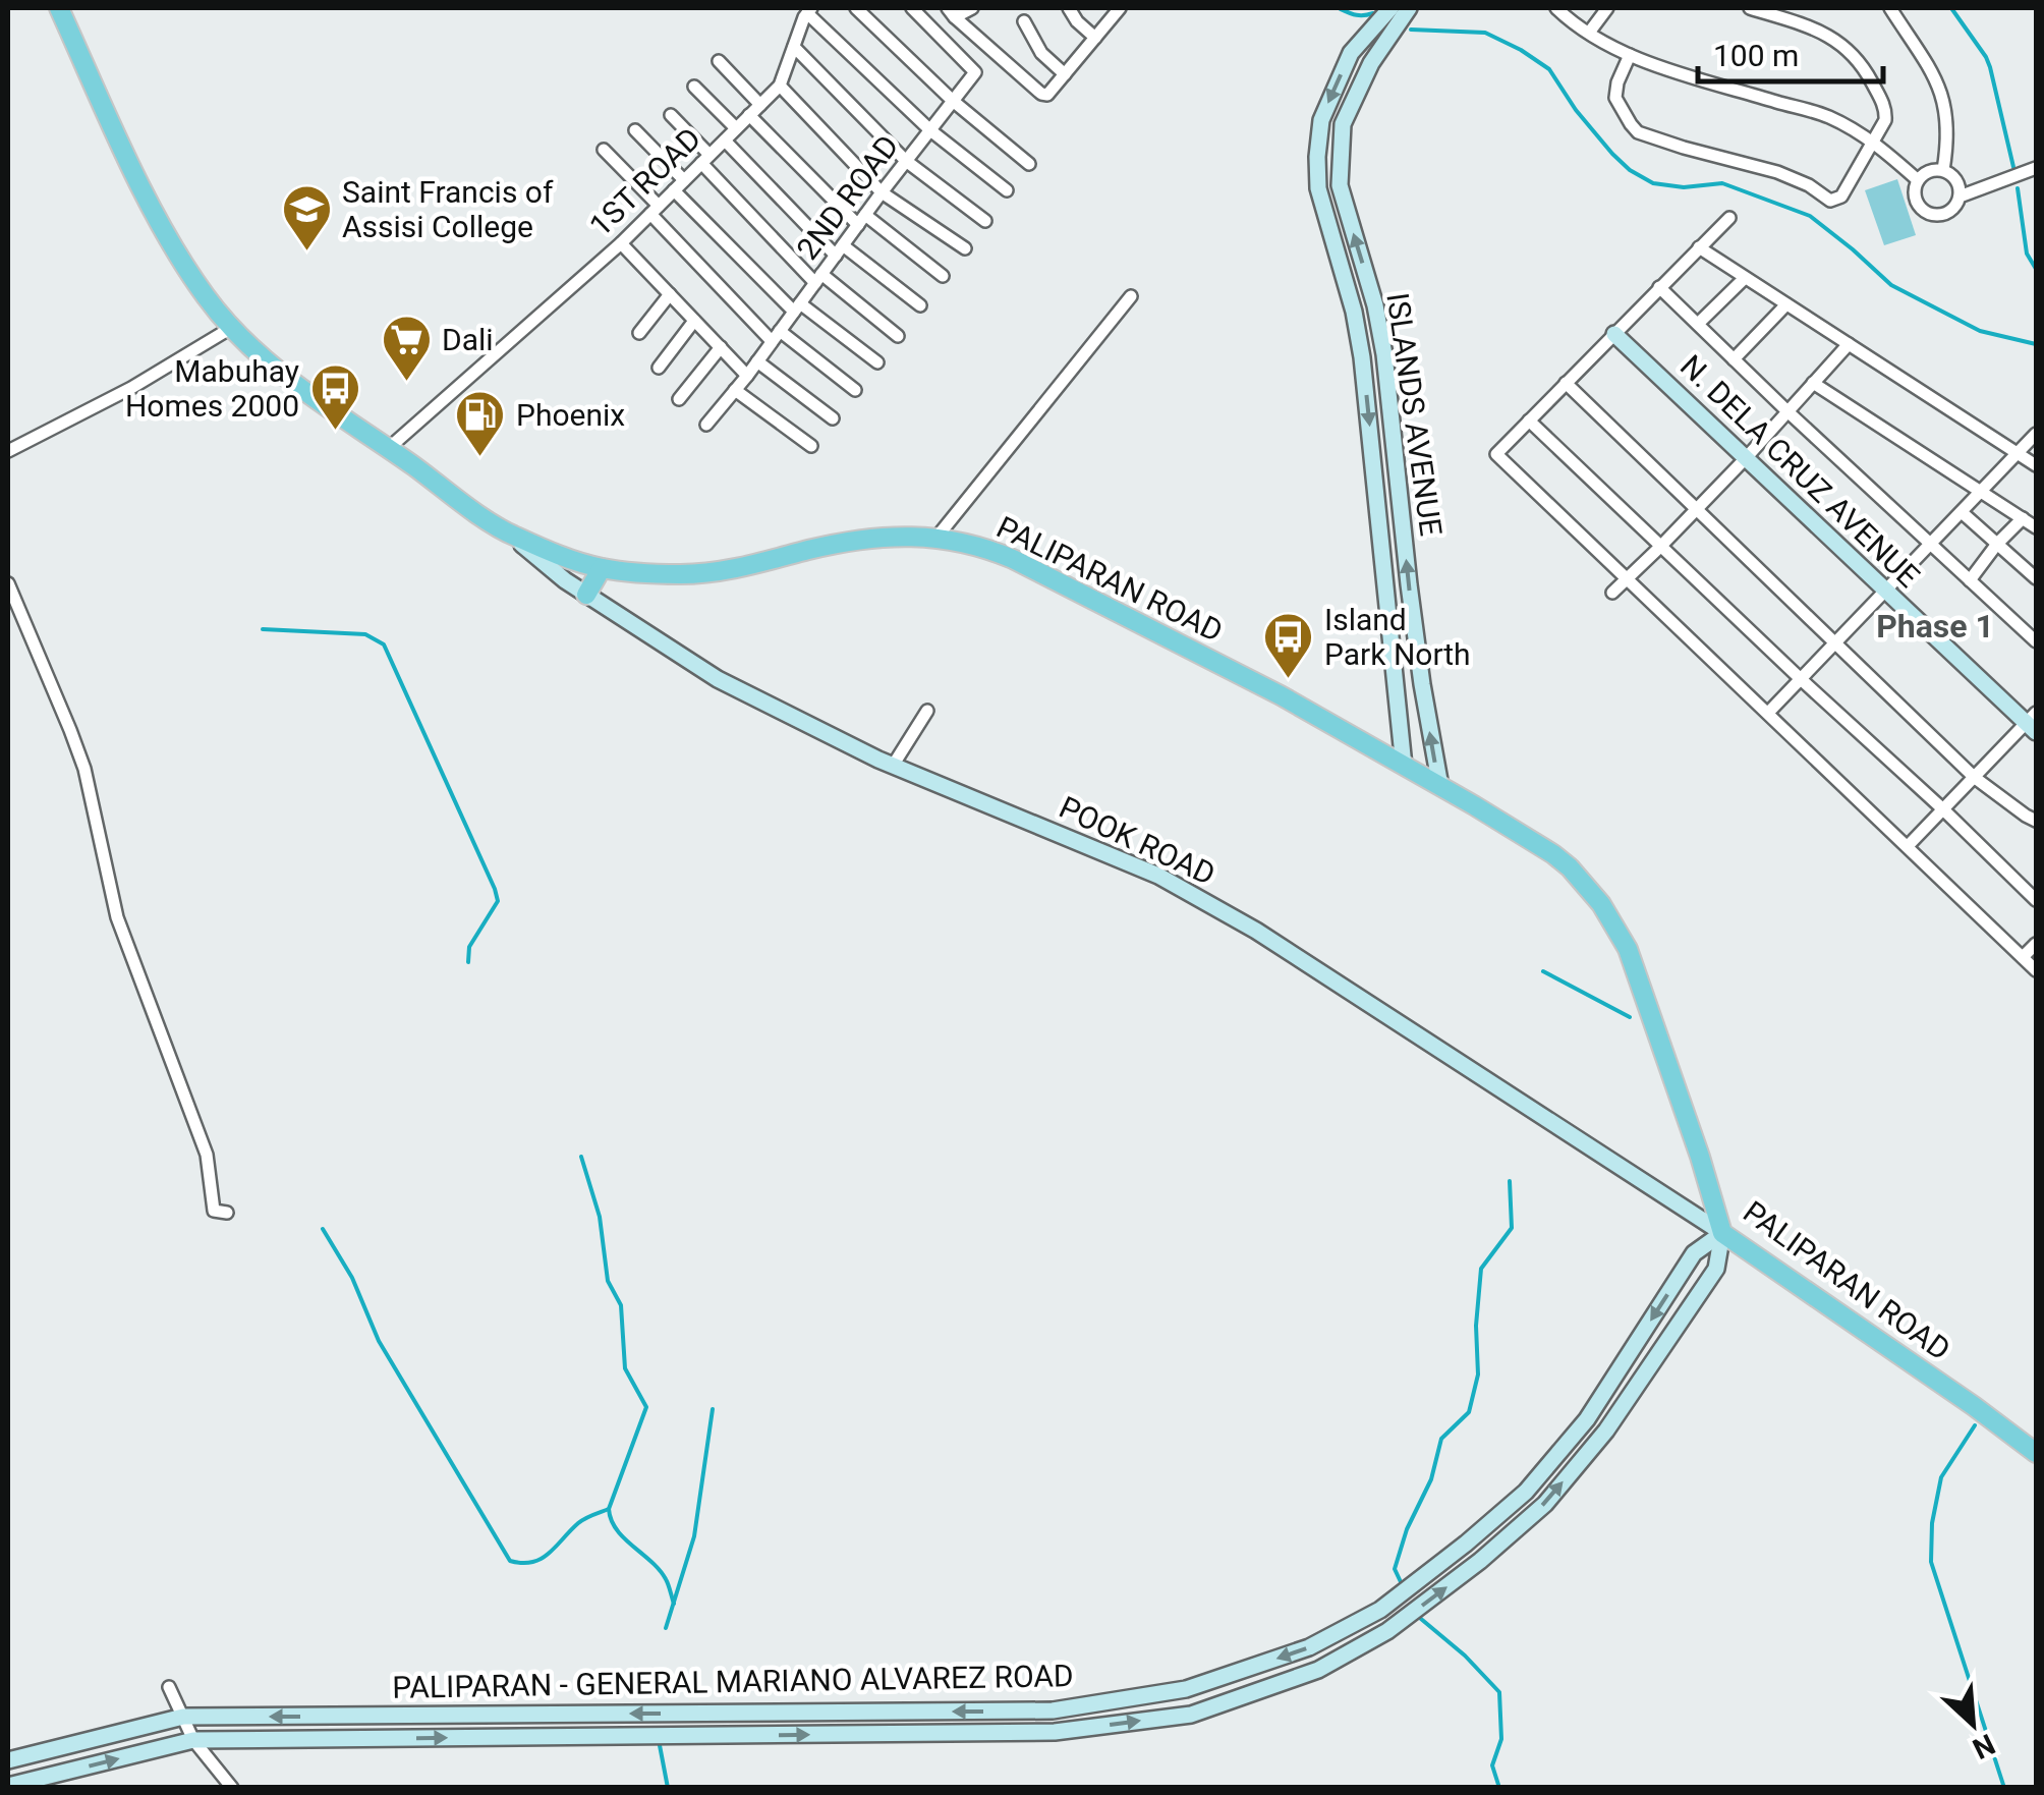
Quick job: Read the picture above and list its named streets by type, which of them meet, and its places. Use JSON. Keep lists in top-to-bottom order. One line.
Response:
{"streets":{"main road":["PALIPARAN ROAD"],"street":["1ST ROAD","2ND ROAD","ISLANDS AVENUE","N. DELA CRUZ AVENUE","POOK ROAD","PALIPARAN - GENERAL MARIANO ALVAREZ ROAD"]},"crossings":[["1ST ROAD","PALIPARAN ROAD"],["ISLANDS AVENUE","PALIPARAN ROAD"],["PALIPARAN ROAD","POOK ROAD"],["PALIPARAN ROAD","PALIPARAN - GENERAL MARIANO ALVAREZ ROAD"],["POOK ROAD","PALIPARAN - GENERAL MARIANO ALVAREZ ROAD"]],"districts":["Phase 1"],"places":{"school or university":["Saint Francis of Assisi College"],"supermarket":["Dali"],"bus stop":["Mabuhay Homes 2000","Island Park North"],"fuel station":["Phoenix"]},"scale_bar":"100 m","north":"bottom right"}
